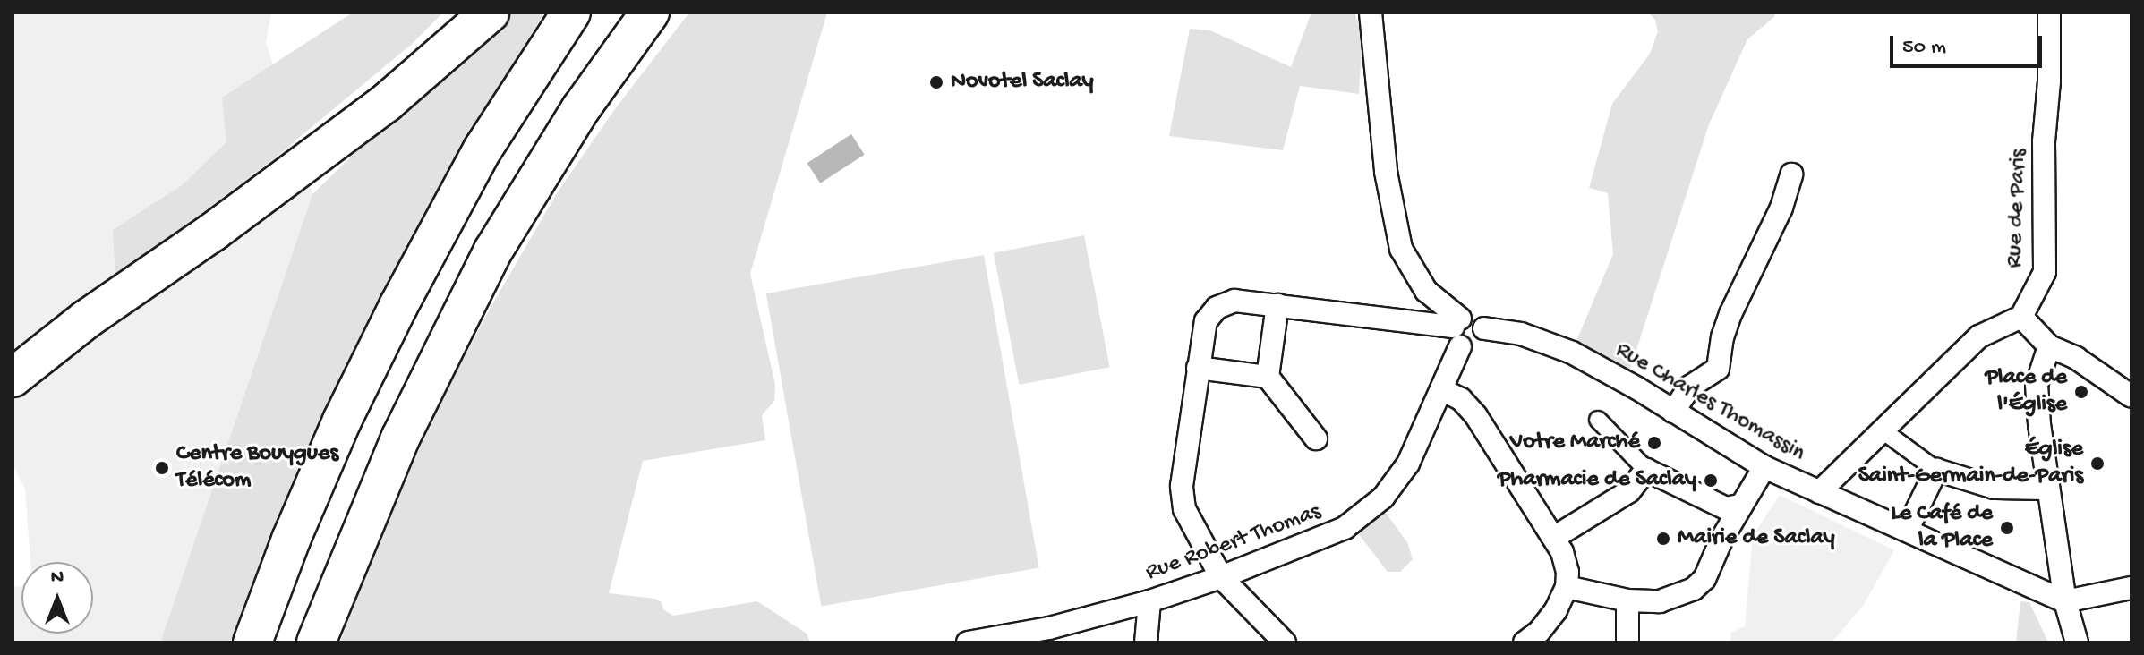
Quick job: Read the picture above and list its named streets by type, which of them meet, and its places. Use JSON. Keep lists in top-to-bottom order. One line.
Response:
{"streets":{"street":["Rue de Paris","Rue Charles Thomassin","Rue Robert Thomas"]},"crossings":[["Rue Charles Thomassin","Rue Robert Thomas"]],"places":["Novotel Saclay","Place de l'Église","Votre Marché","Église Saint-Germain-de-Paris","Centre Bouygues Télécom","Pharmacie de Saclay","Le Café de la Place","Mairie de Saclay"],"scale_bar":"50 m","north":"top"}
